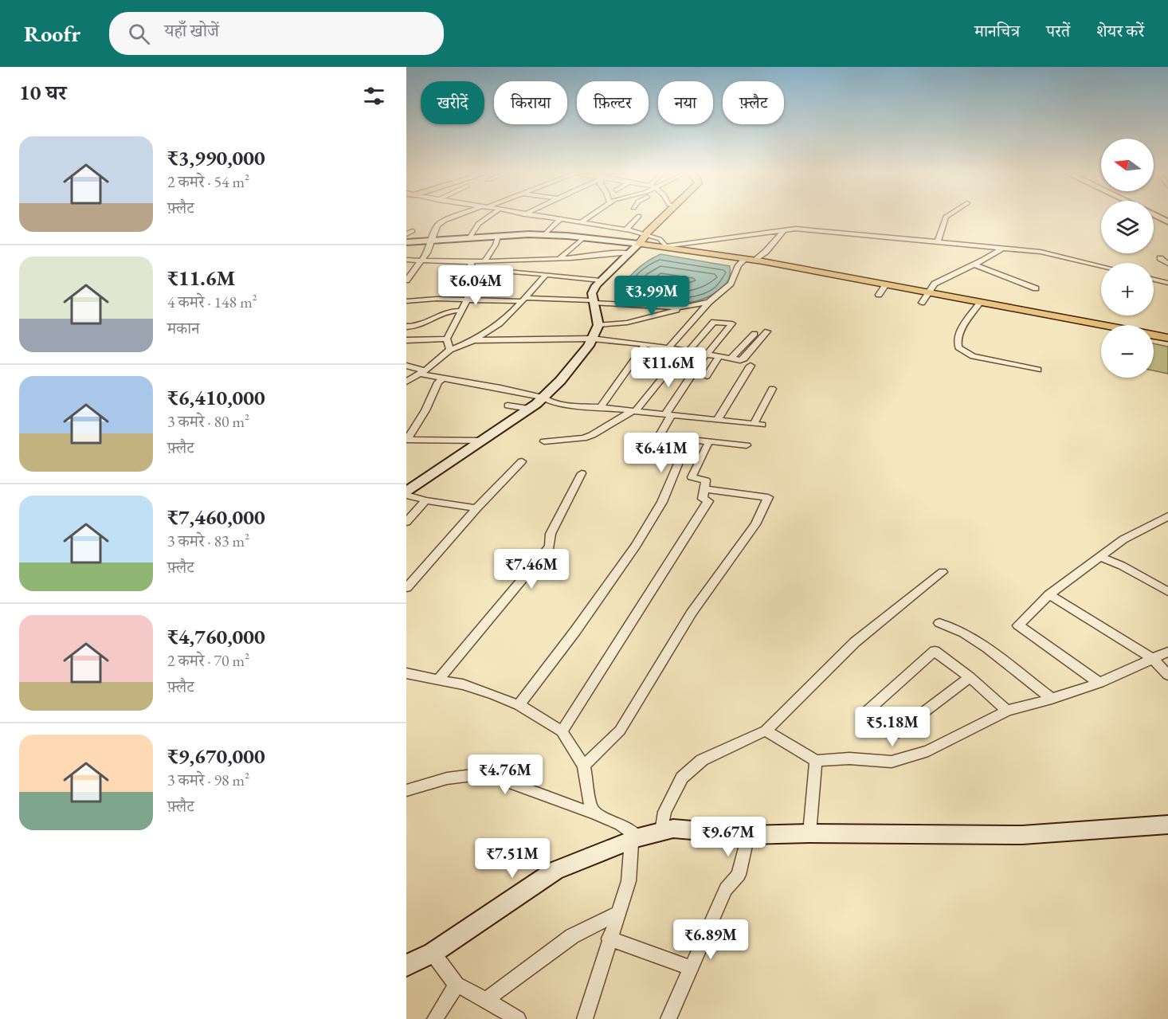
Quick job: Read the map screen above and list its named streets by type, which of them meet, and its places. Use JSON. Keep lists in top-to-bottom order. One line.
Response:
{"north":"left","page":{"header":"Roofr","search":"यहाँ खोजें","nav":["मानचित्र","परतें","शेयर करें"],"heading":"10 घर","chip":["खरीदें","किराया","फ़िल्टर","नया","फ़्लैट"],"list":[{"name":"₹3,990,000","note":"2 कमरे · 54 m² · फ़्लैट"},{"name":"₹11.6M","note":"4 कमरे · 148 m² · मकान"},{"name":"₹6,410,000","note":"3 कमरे · 80 m² · फ़्लैट"},{"name":"₹7,460,000","note":"3 कमरे · 83 m² · फ़्लैट"},{"name":"₹4,760,000","note":"2 कमरे · 70 m² · फ़्लैट"},{"name":"₹9,670,000","note":"3 कमरे · 98 m² · फ़्लैट"}],"map_buttons":["+","−"],"price":["₹6.04M","₹3.99M","₹11.6M","₹6.41M","₹7.46M","₹5.18M","₹4.76M","₹9.67M","₹7.51M","₹6.89M"]}}
